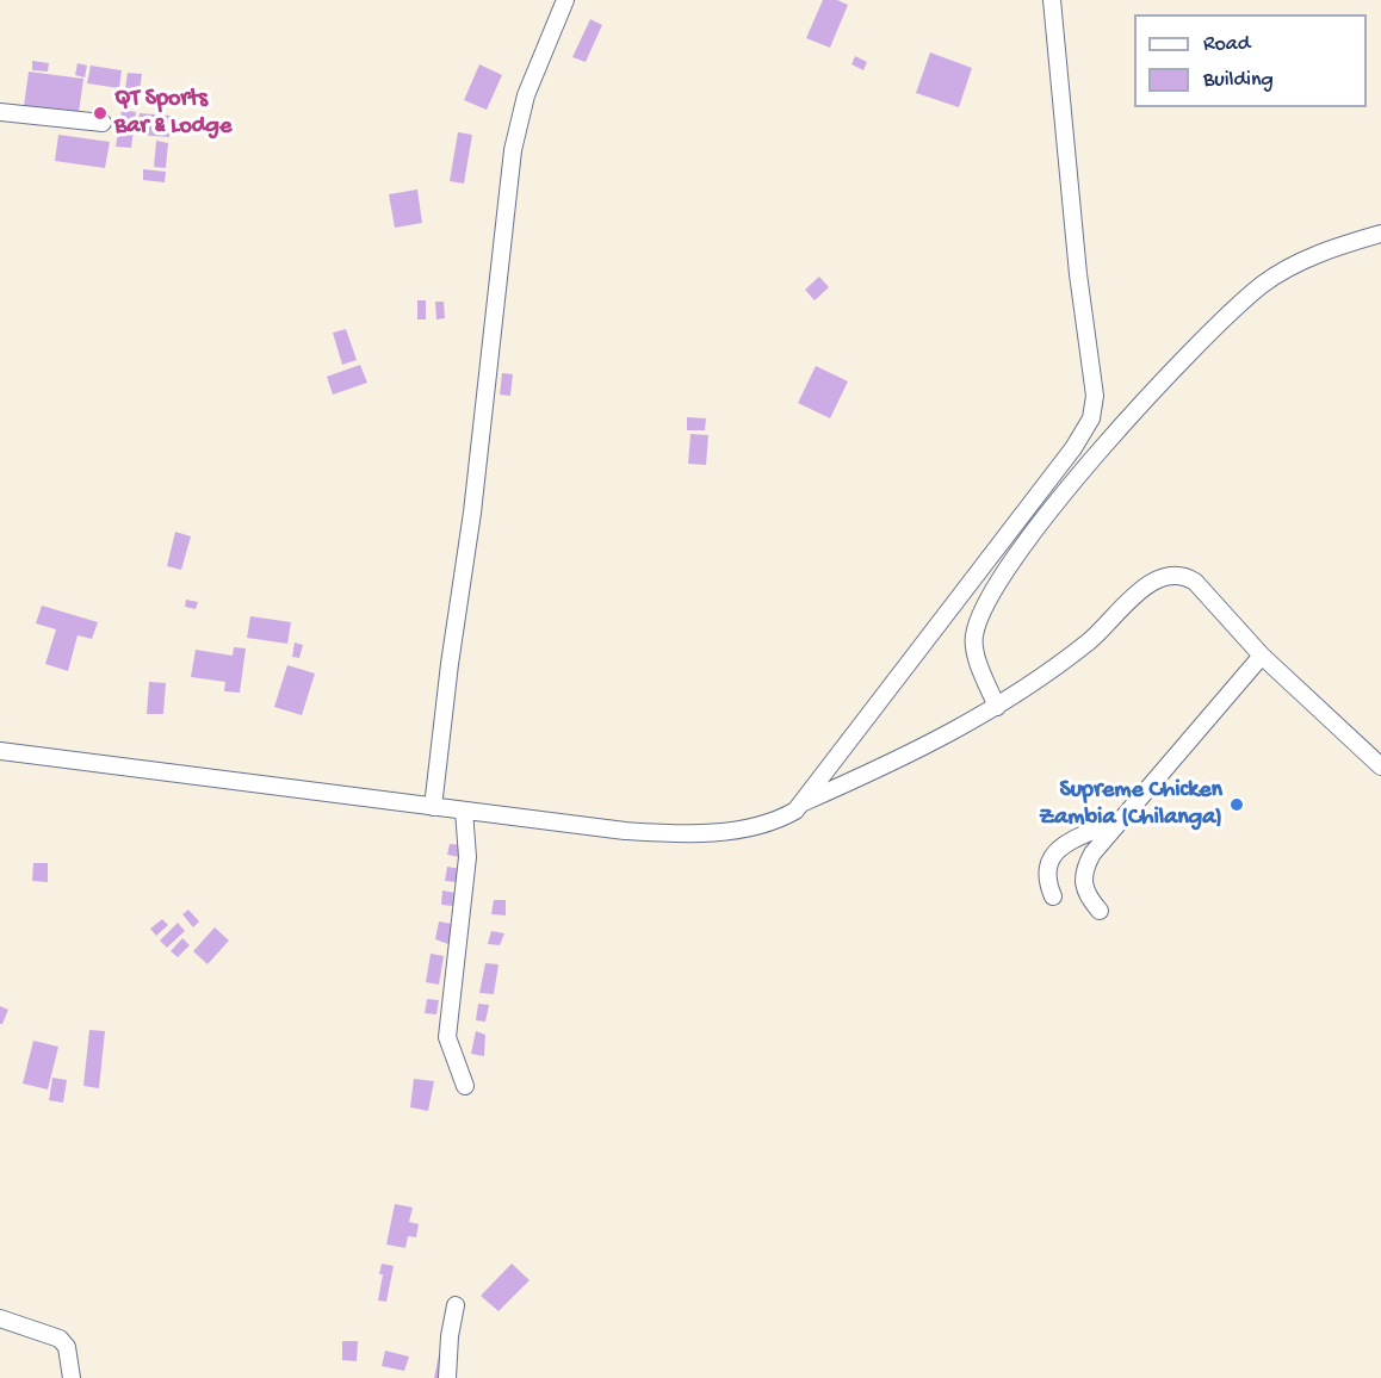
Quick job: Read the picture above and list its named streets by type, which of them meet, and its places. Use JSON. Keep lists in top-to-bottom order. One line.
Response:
{"places":["QT Sports Bar & Lodge","Supreme Chicken Zambia (Chilanga)"],"legend":["Road","Building"]}
